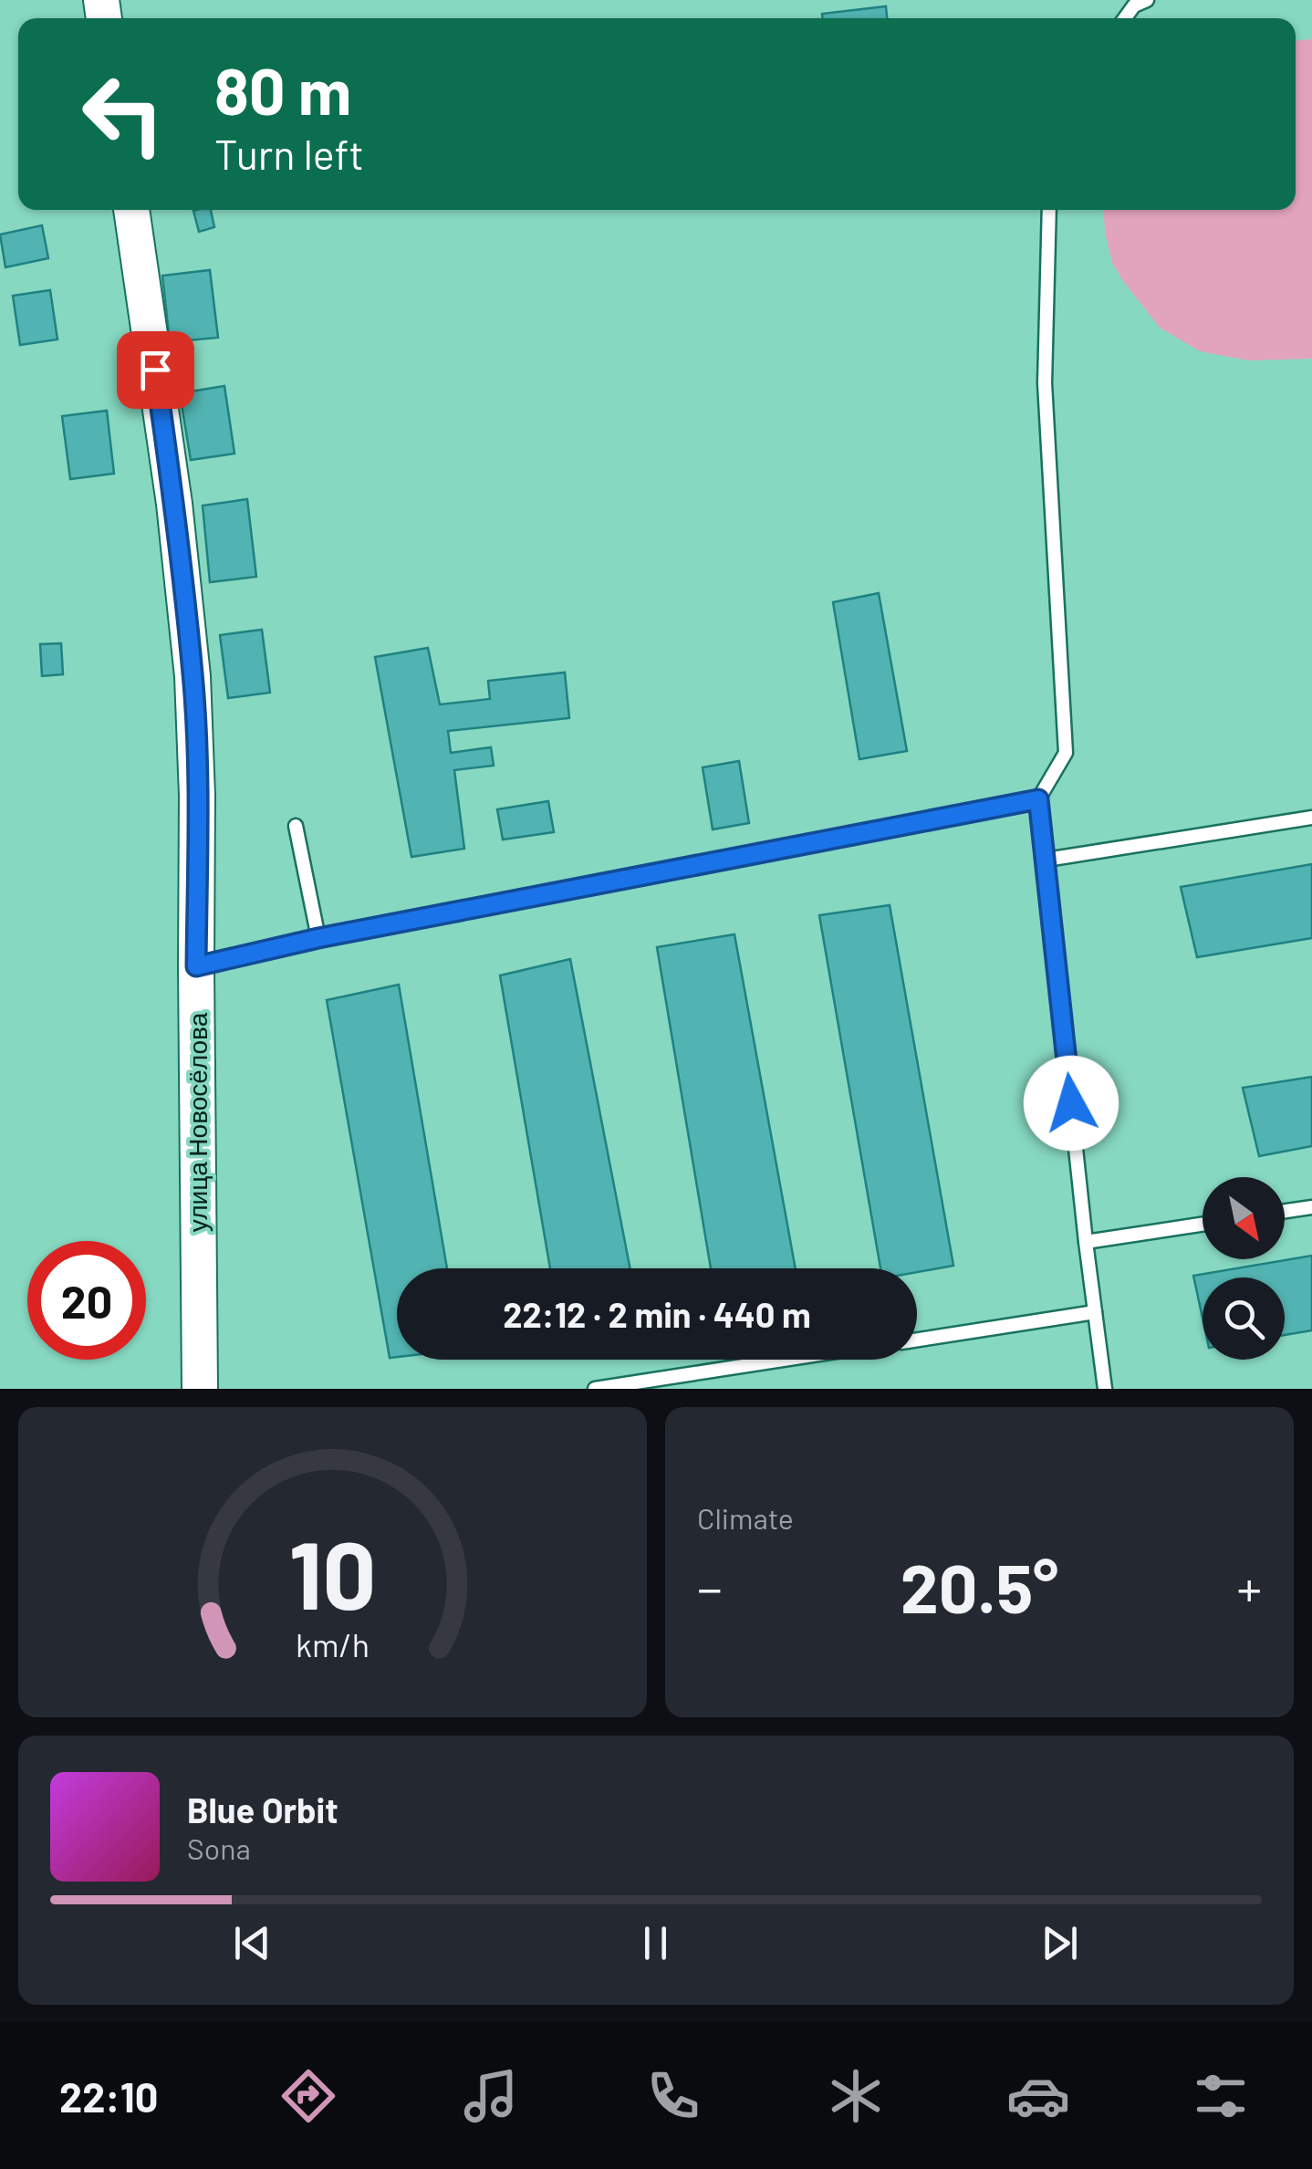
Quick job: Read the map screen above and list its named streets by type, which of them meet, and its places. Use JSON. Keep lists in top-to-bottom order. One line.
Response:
{"streets":{"main road":["улица Новосёлова"]},"north":"bottom right","page":{"turn":["80 m","Turn left"],"limit":"20","trip":"22:12 · 2 min · 440 m","tile":"Climate","heat":["−","20.5°","+"],"song":["Blue Orbit","Sona"],"tabs":"22:10","gauge":["10","km/h"]}}
